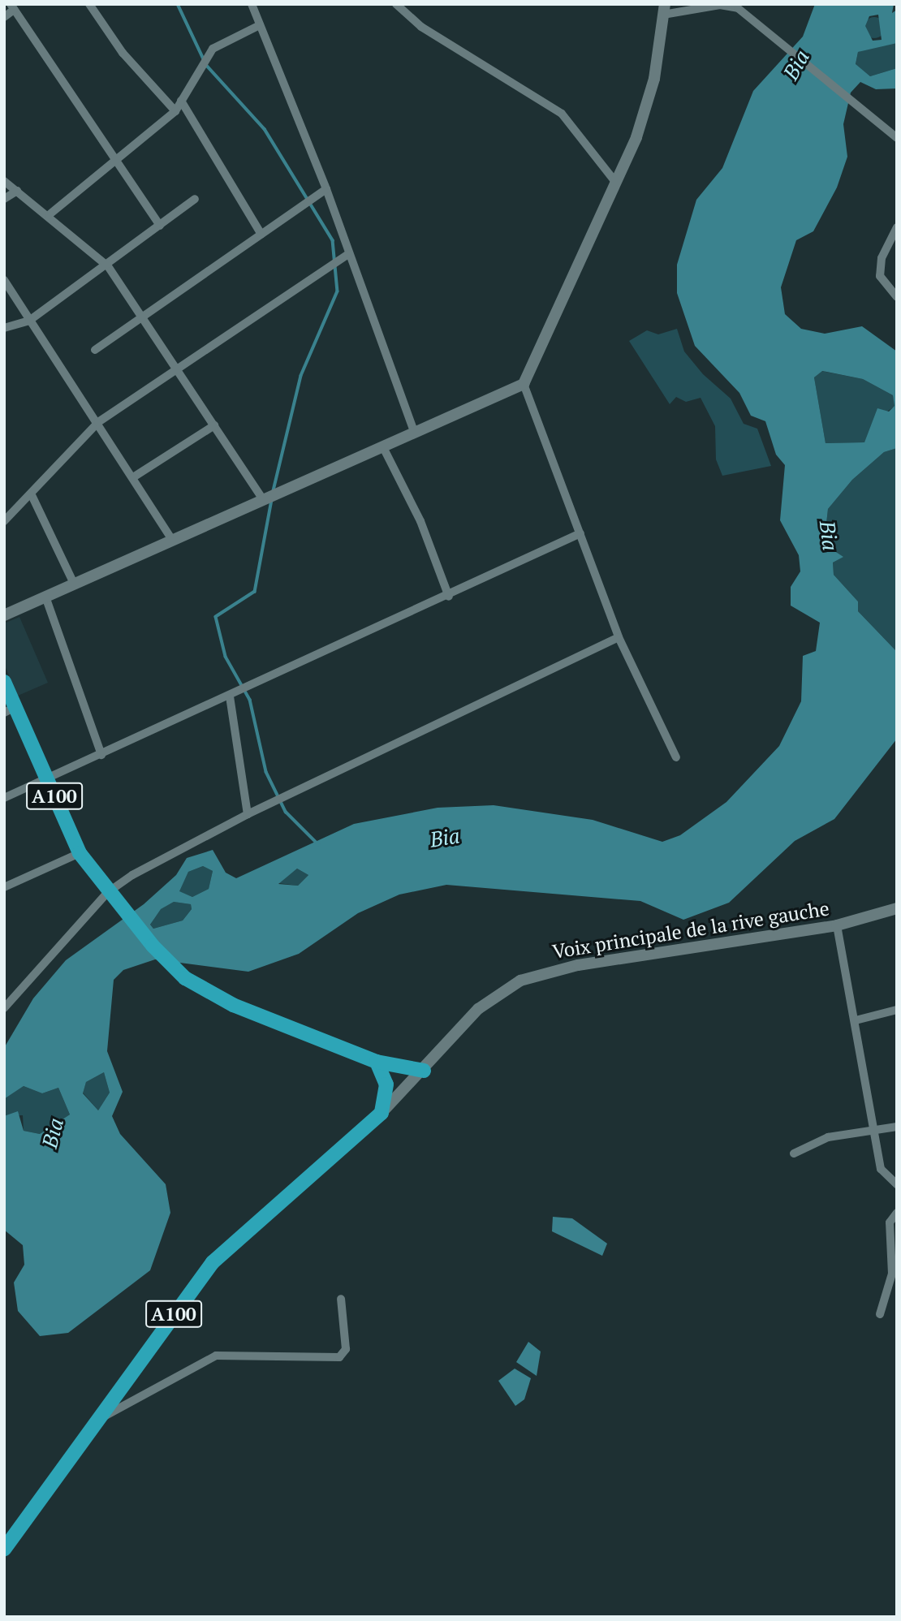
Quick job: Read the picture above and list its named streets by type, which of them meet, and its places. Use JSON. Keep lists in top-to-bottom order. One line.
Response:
{"streets":{"highway":["A100"],"main road":["Voix principale de la rive gauche"]},"crossings":[["A100","Voix principale de la rive gauche"]],"water":["Bia"]}
